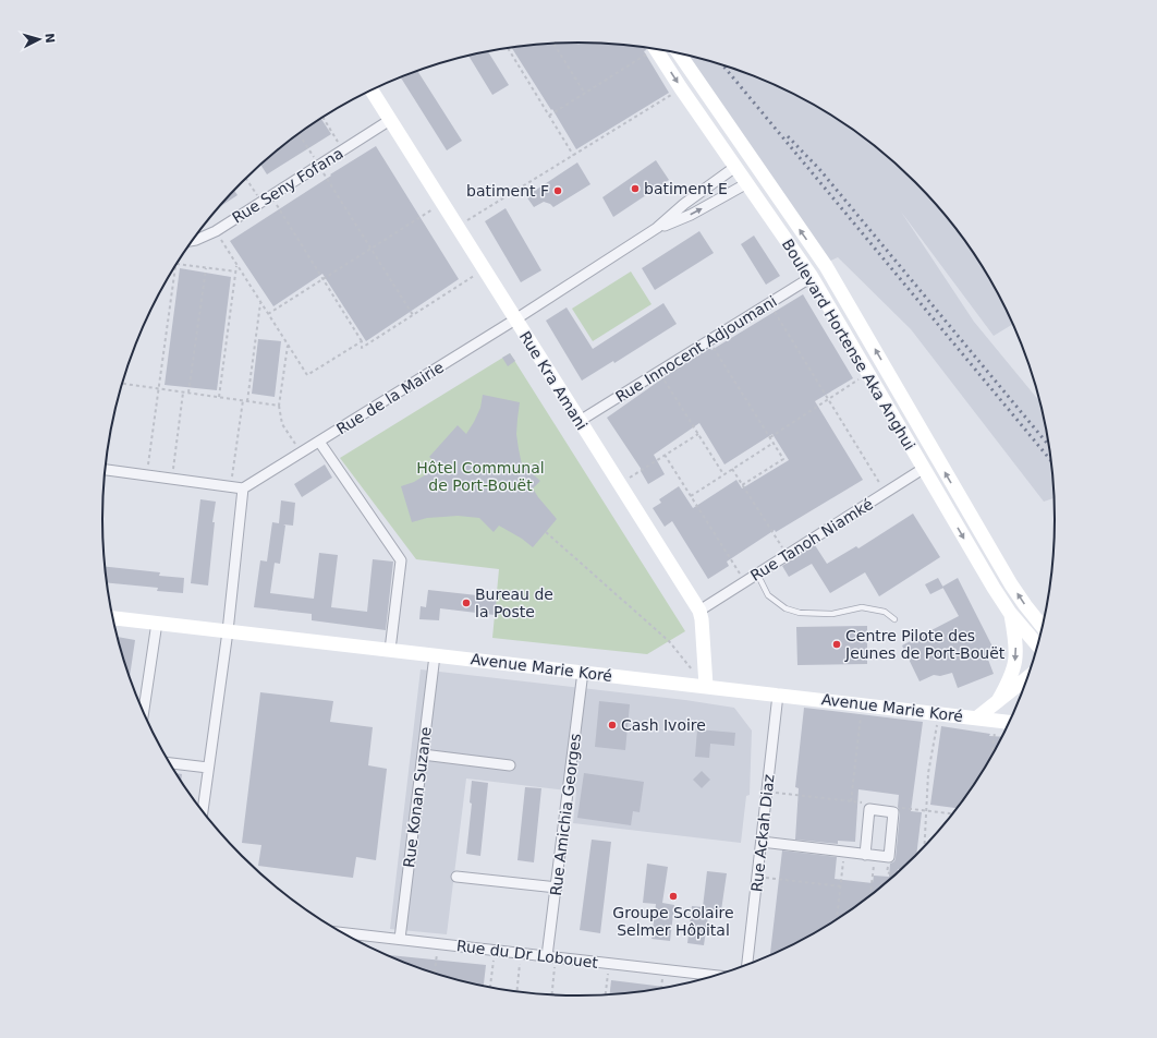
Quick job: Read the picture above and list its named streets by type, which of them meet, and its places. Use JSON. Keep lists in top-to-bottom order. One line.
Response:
{"streets":{"main road":["Boulevard Hortense Aka Anghui","Rue Kra Amani","Avenue Marie Koré"],"street":["Rue Seny Fofana","Rue Innocent Adjoumani","Rue de la Mairie","Rue Tanoh Niamké","Rue Konan Suzane","Rue Amichia Georges","Rue Ackah Diaz","Rue du Dr Lobouet"]},"crossings":[["Rue Seny Fofana","Rue Kra Amani"],["Boulevard Hortense Aka Anghui","Rue Innocent Adjoumani"],["Boulevard Hortense Aka Anghui","Rue de la Mairie"],["Boulevard Hortense Aka Anghui","Rue Tanoh Niamké"],["Rue Innocent Adjoumani","Rue Kra Amani"],["Rue Kra Amani","Rue de la Mairie"],["Rue Kra Amani","Rue Tanoh Niamké"],["Rue Kra Amani","Avenue Marie Koré"],["Avenue Marie Koré","Rue Konan Suzane"],["Avenue Marie Koré","Rue Amichia Georges"],["Avenue Marie Koré","Rue Ackah Diaz"],["Rue Konan Suzane","Rue du Dr Lobouet"],["Rue Amichia Georges","Rue du Dr Lobouet"]],"parks":["Hôtel Communal de Port-Bouët"],"places":["batiment E","batiment F","Bureau de la Poste","Centre Pilote des Jeunes de Port-Bouët","Cash Ivoire","Groupe Scolaire Selmer Hôpital"],"north":"right"}
